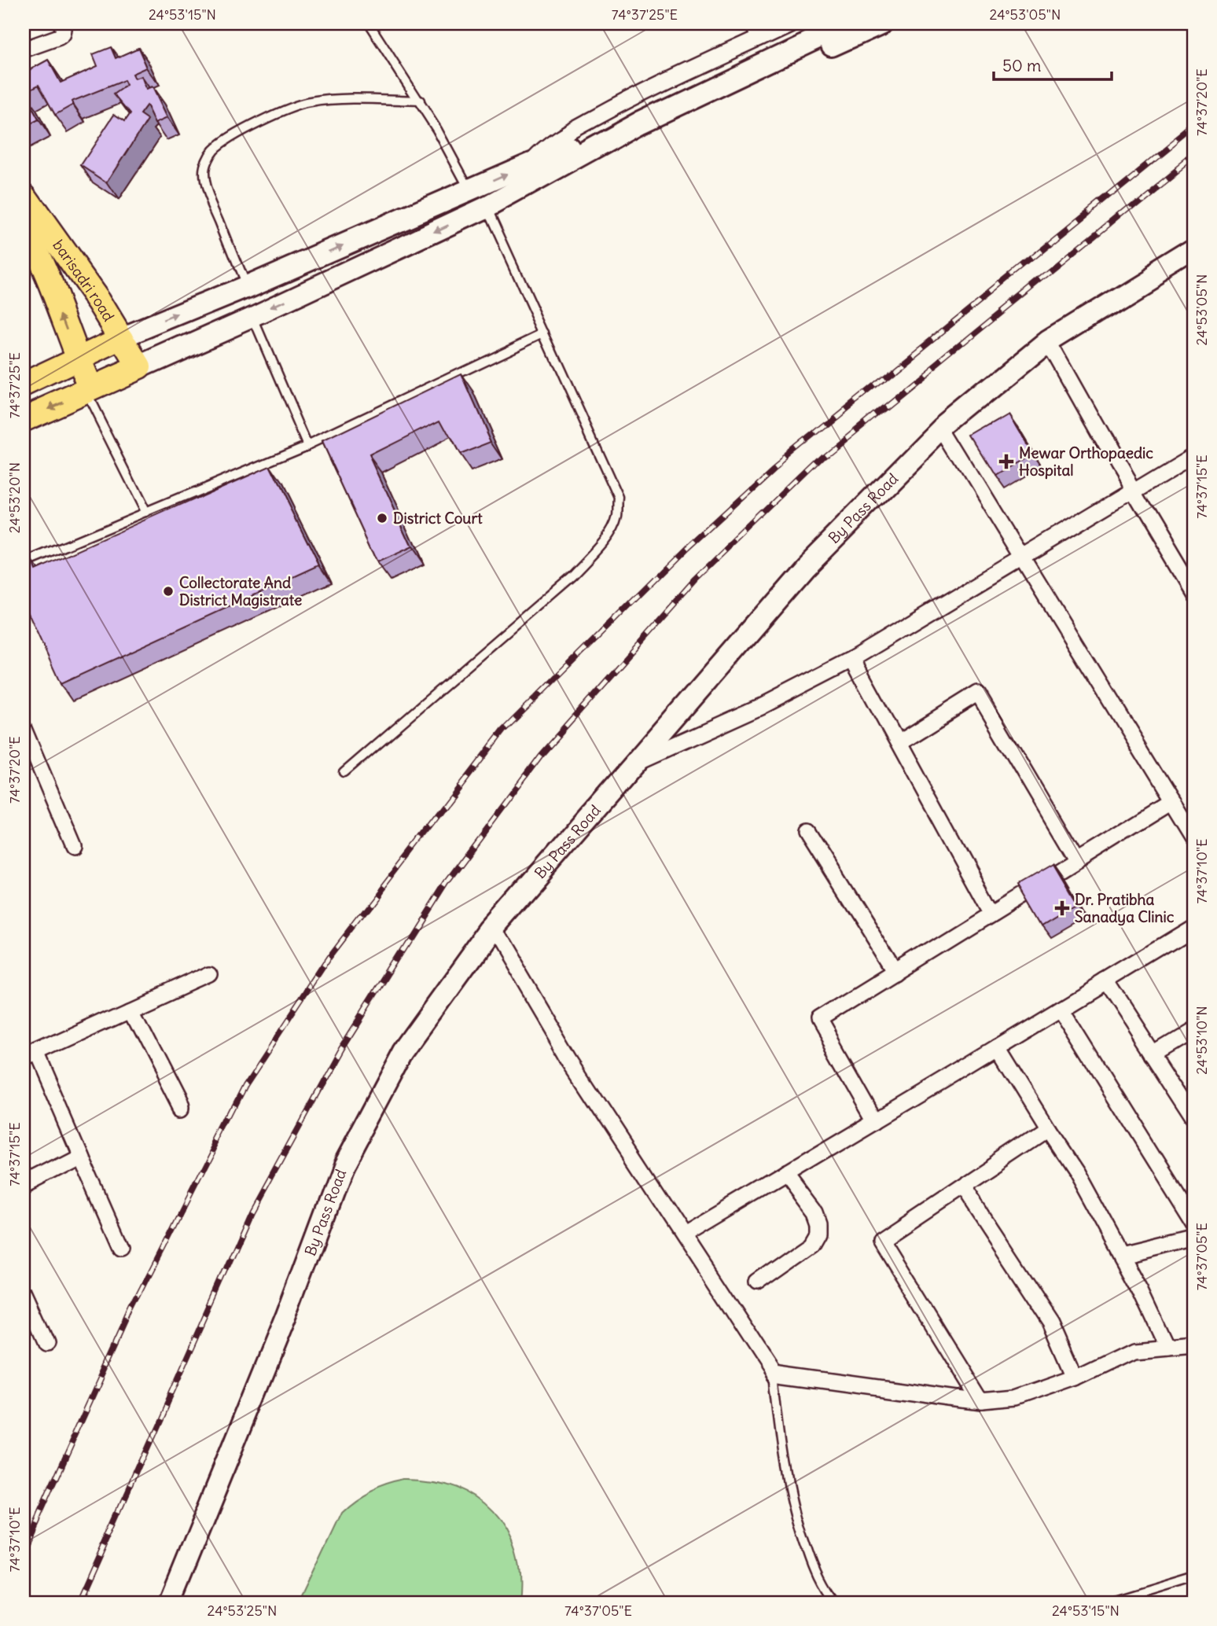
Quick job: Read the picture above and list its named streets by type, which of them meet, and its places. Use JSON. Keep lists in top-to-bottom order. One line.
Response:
{"streets":{"main road":["barisadri road"],"street":["By Pass Road"]},"places":{"health":["Mewar Orthopaedic Hospital","Dr. Pratibha Sanadya Clinic"],"other":["District Court","Collectorate And District Magistrate"]},"scale_bar":"50 m","coordinates":["24°53'15\"N","74°37'25\"E","24°53'05\"N","74°37'20\"E","74°37'15\"E","24°53'20\"N","74°37'10\"E","24°53'10\"N","74°37'05\"E","24°53'25\"N"]}
